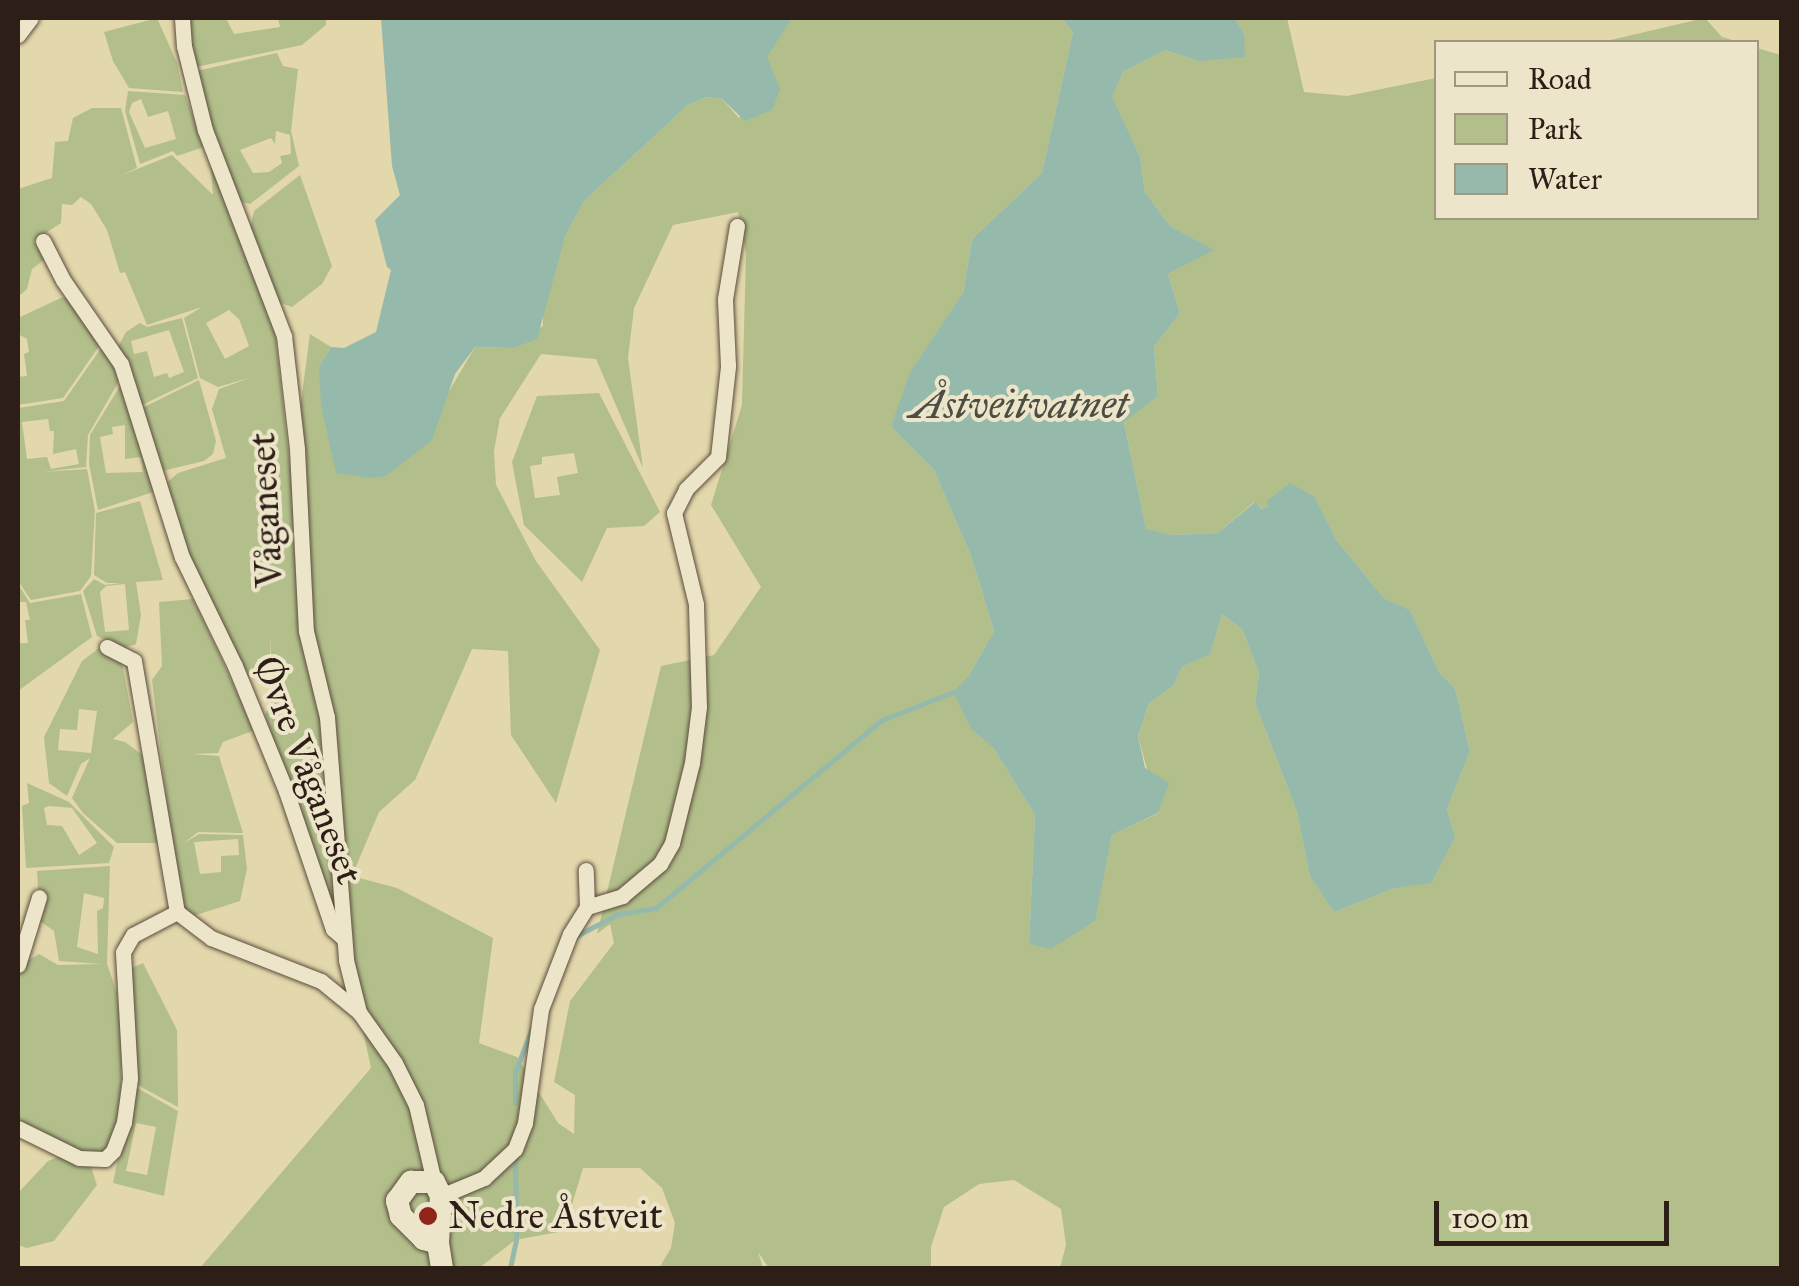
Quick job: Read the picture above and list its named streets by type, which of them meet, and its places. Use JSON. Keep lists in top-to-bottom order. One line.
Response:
{"streets":{"street":["Våganeset","Øvre Våganeset"]},"crossings":[["Våganeset","Øvre Våganeset"]],"water":["Åstveitvatnet"],"places":["Nedre Åstveit"],"legend":["Road","Park","Water"],"scale_bar":"100 m"}
